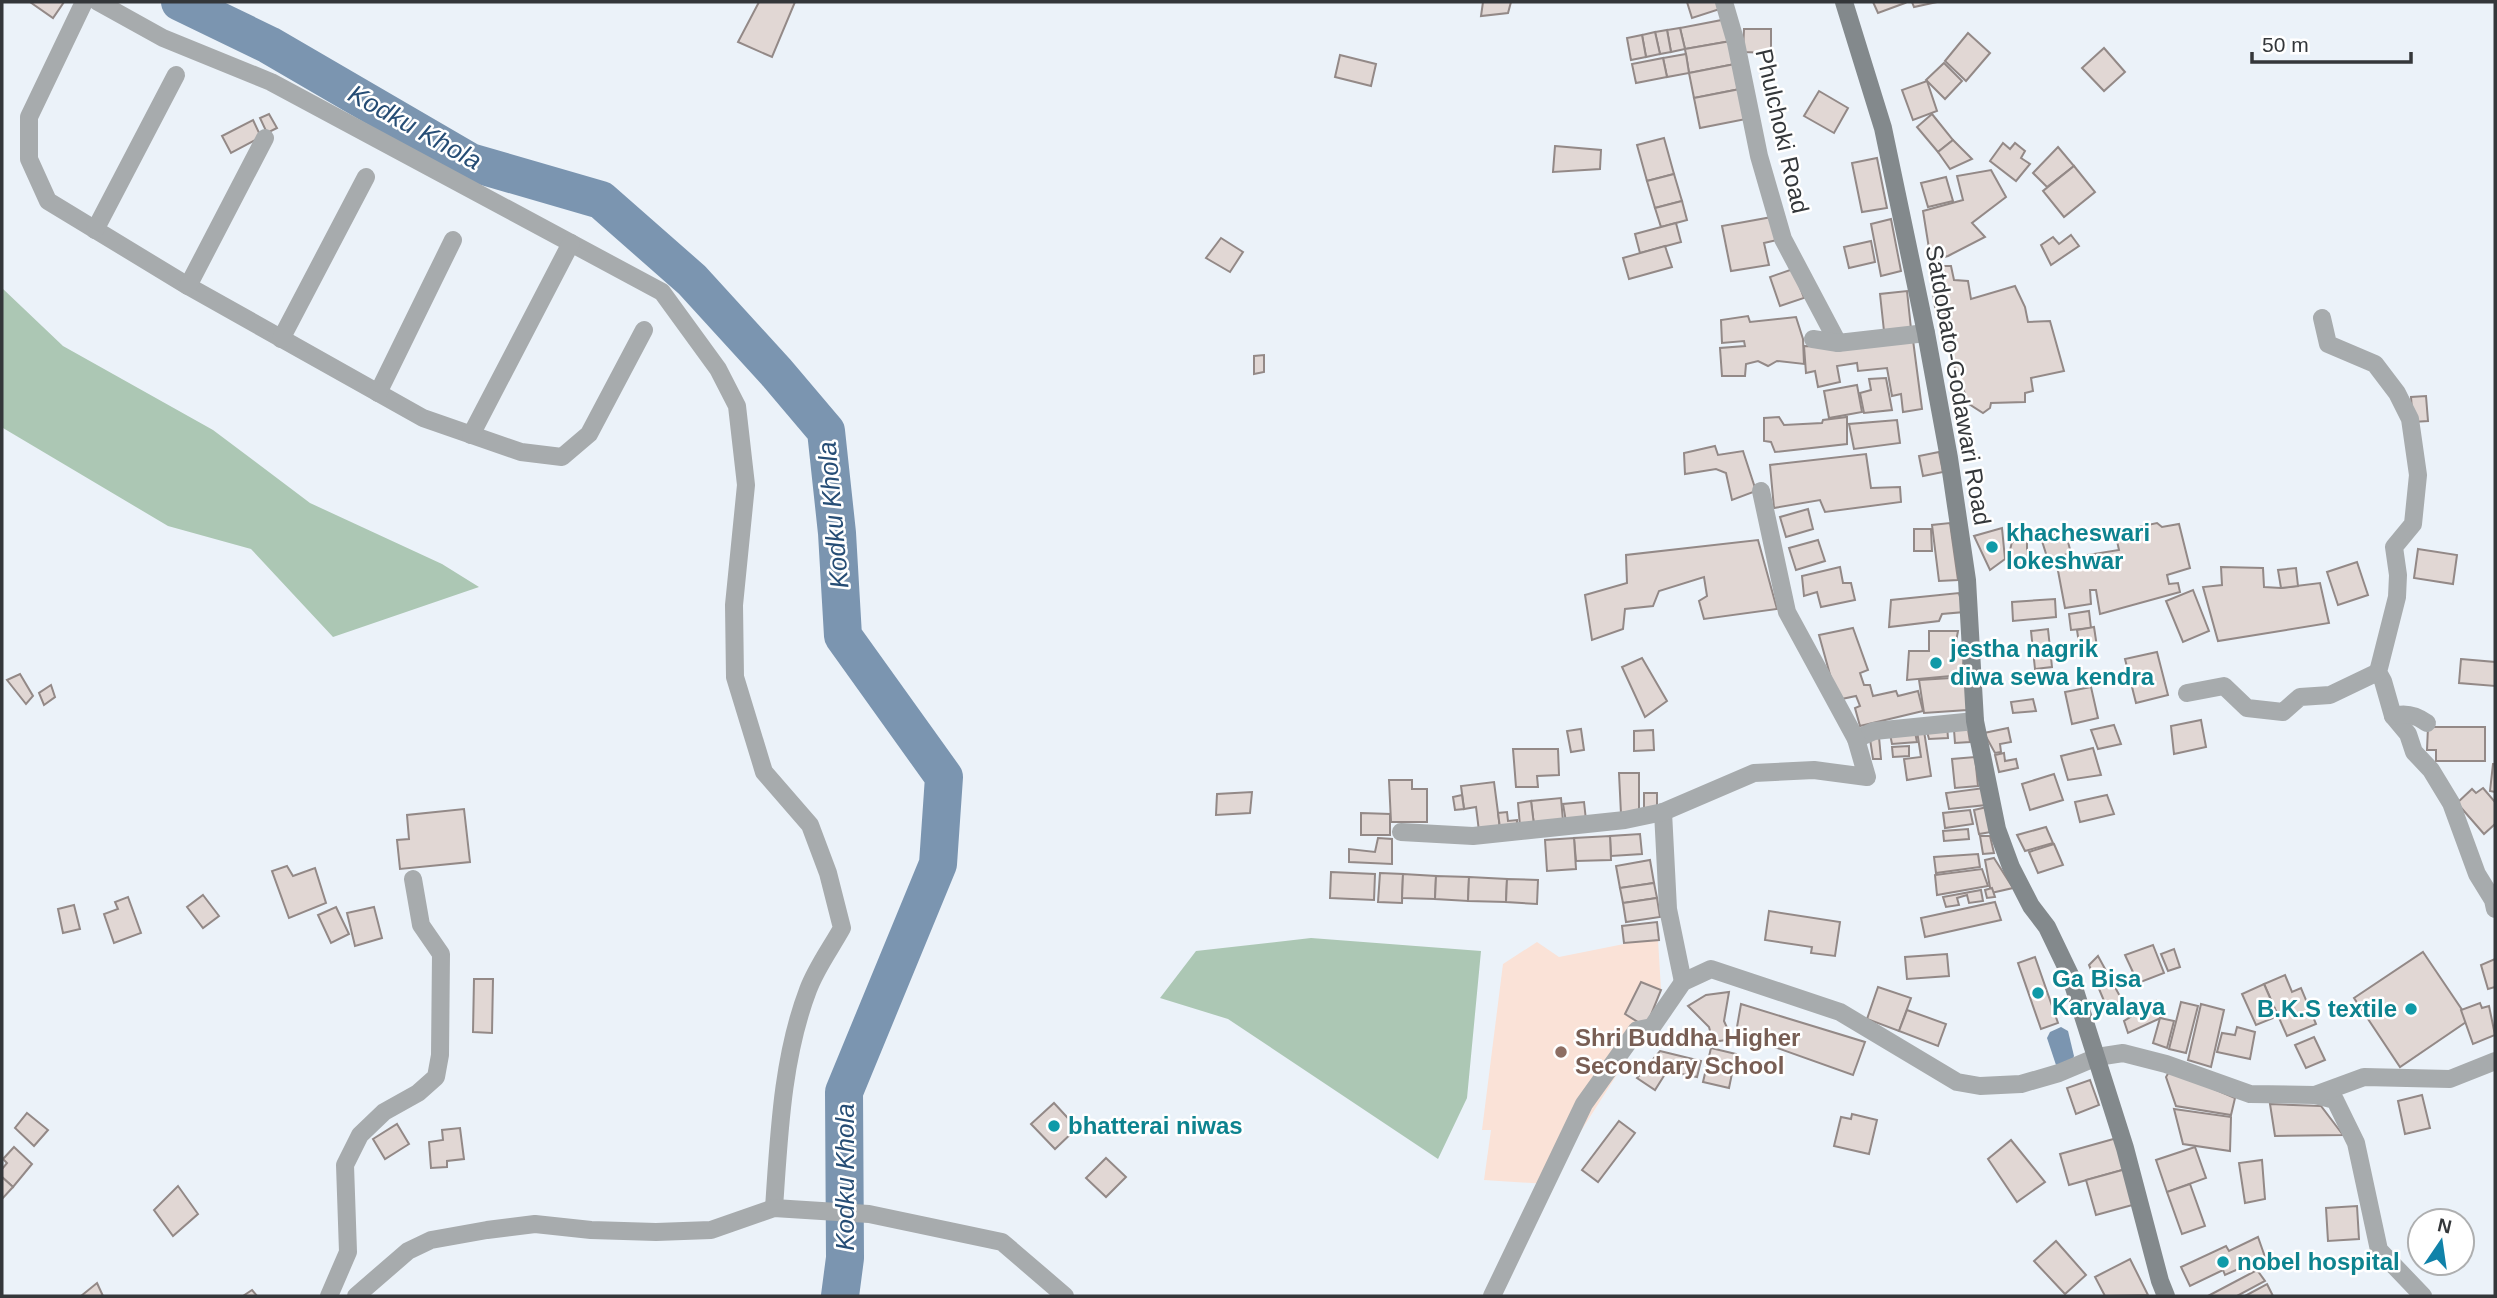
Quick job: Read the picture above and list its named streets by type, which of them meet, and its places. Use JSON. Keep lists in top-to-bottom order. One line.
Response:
{"streets":{"street":["Phulchoki Road","Satdobato-Godawari Road"]},"water":["Kodku Khola"],"places":["khacheswari lokeshwar","jestha nagrik diwa sewa kendra","Ga Bisa Karyalaya","B.K.S textile","Shri Buddha Higher Secondary School","bhatterai niwas","nobel hospital"],"scale_bar":"50 m","north":"top"}
